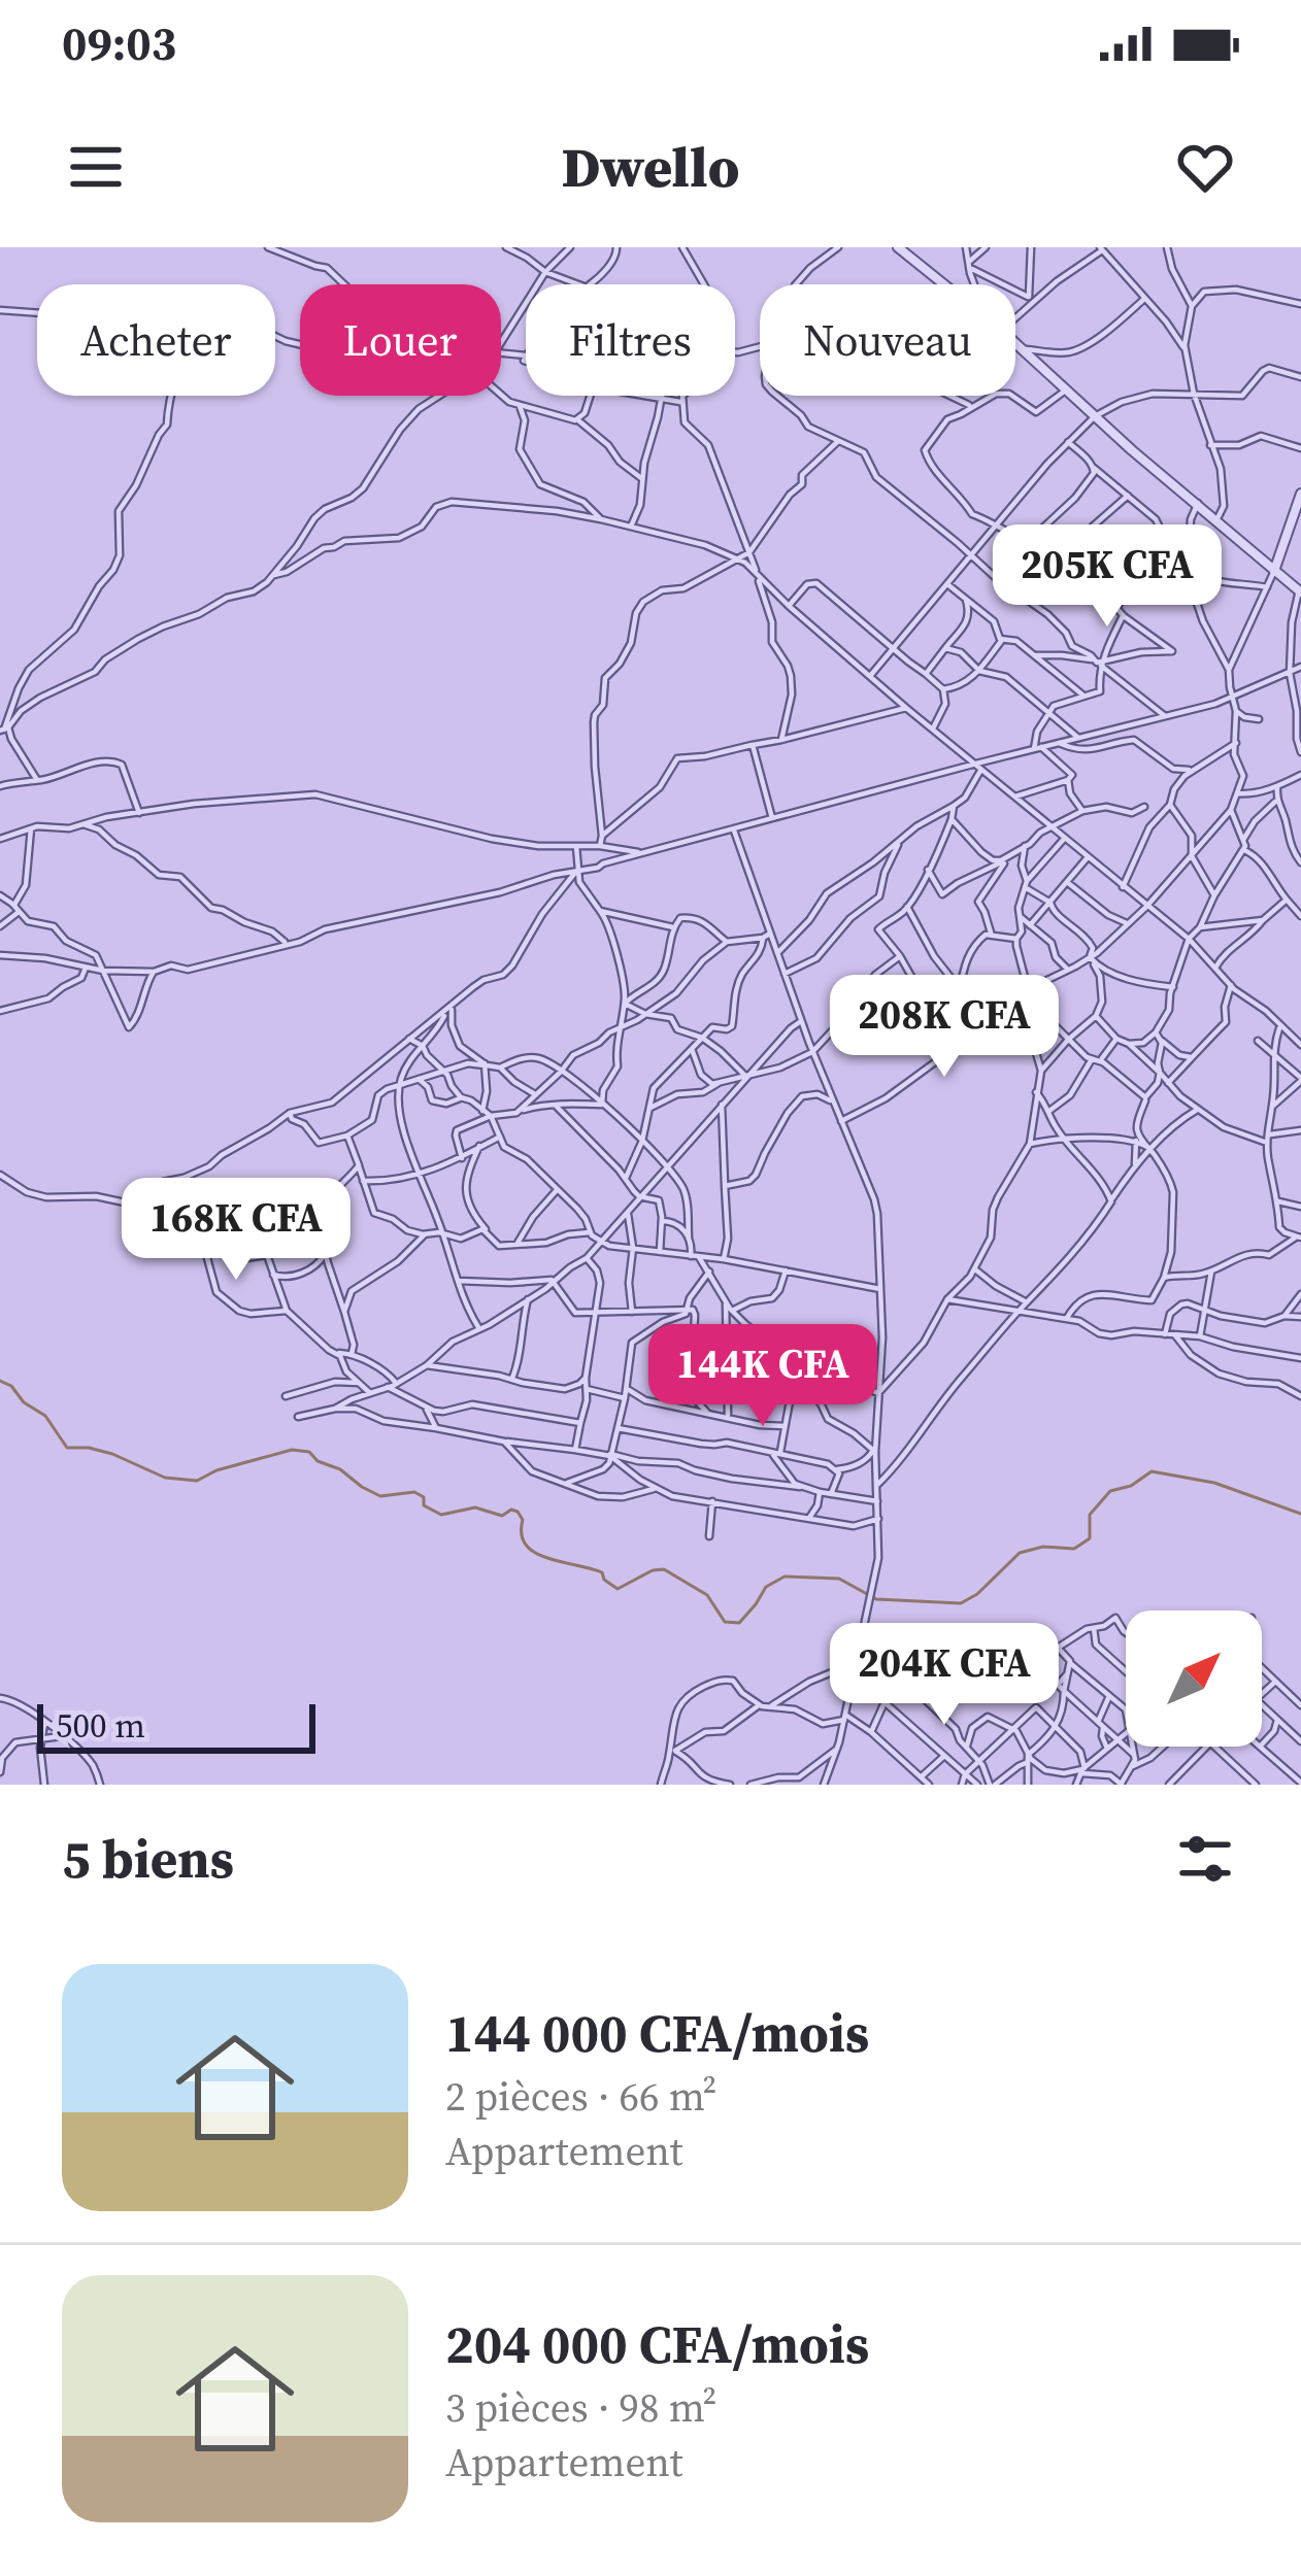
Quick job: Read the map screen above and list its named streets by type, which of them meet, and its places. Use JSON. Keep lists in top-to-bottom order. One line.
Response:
{"scale_bar":"500 m","north":"top right","page":{"status":"09:03","header":"Dwello","chip":["Acheter","Louer","Filtres","Nouveau"],"price":["205K CFA","208K CFA","168K CFA","144K CFA","204K CFA"],"scale":"500 m","heading":"5 biens","list":[{"name":"144 000 CFA/mois","note":"2 pièces · 66 m² · Appartement"},{"name":"204 000 CFA/mois","note":"3 pièces · 98 m² · Appartement"}]}}
